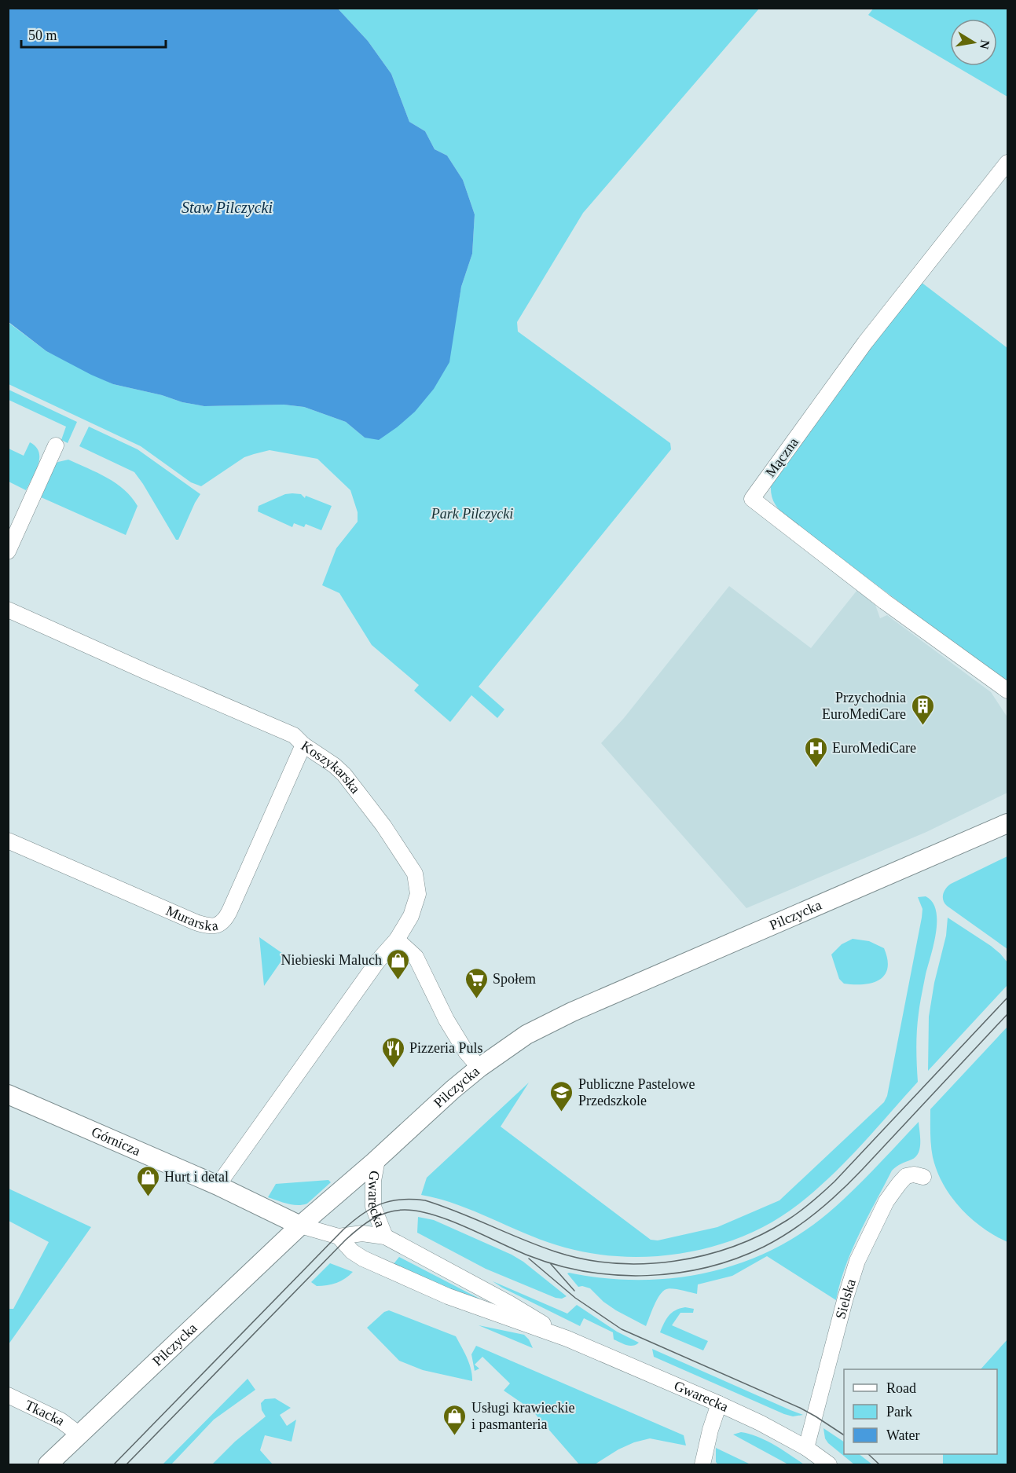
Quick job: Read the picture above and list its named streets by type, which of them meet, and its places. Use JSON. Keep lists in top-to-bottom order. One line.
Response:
{"streets":{"street":["Mączna","Koszykarska","Murarska","Pilczycka","Górnicza","Gwarecka","Sielska","Tkacka"]},"crossings":[["Koszykarska","Murarska"],["Koszykarska","Górnicza"],["Pilczycka","Górnicza"],["Pilczycka","Gwarecka"],["Pilczycka","Tkacka"],["Górnicza","Gwarecka"],["Gwarecka","Sielska"]],"water":["Staw Pilczycki"],"parks":["Park Pilczycki"],"places":{"building":["Przychodnia EuroMediCare"],"hospital":["EuroMediCare"],"shop":["Niebieski Maluch","Hurt i detal","Usługi krawieckie i pasmanteria"],"supermarket":["Społem"],"restaurant":["Pizzeria Puls"],"school or university":["Publiczne Pastelowe Przedszkole"]},"legend":["Road","Park","Water"],"scale_bar":"50 m","north":"right"}
